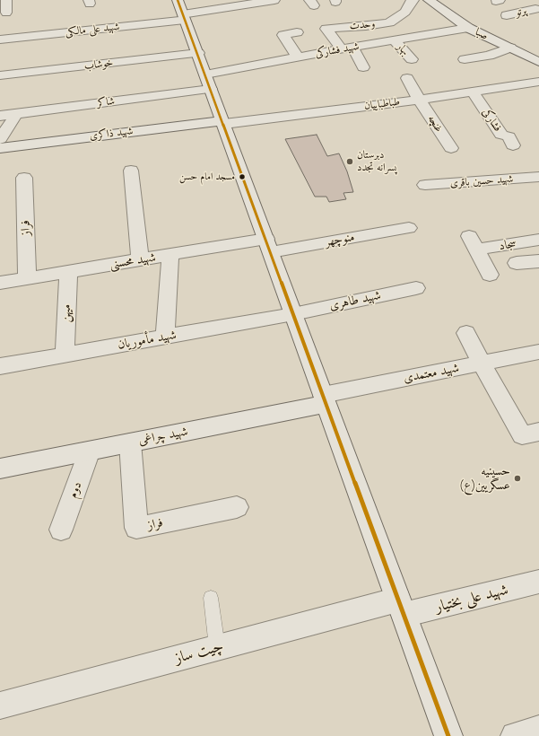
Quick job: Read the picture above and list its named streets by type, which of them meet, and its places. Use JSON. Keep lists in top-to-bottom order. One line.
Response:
{"streets":{"street":["پرتو","وحدت","شهید علی مالکی","صبا","بهار","شهید فشارکی","خوشاب","شاکر","طباطباییان","فشارکی","غنچه","شهید ذاکری","شهید حسین باقری","فراز","منوچهر","سجاد","شهید محسنی","شهید طاهری","میهن","شهید مأموریان","شهید معتمدی","شهید چراغی","دوم","شهید علی بختیار","چیت ساز"]},"crossings":[["وحدت","شهید فشارکی"],["صبا","شهید فشارکی"],["بهار","شهید فشارکی"],["شهید فشارکی","شاکر"],["طباطباییان","فشارکی"],["طباطباییان","غنچه"],["طباطباییان","شهید ذاکری"],["فراز","شهید محسنی"],["فراز","شهید چراغی"],["منوچهر","شهید محسنی"],["شهید محسنی","میهن"],["شهید طاهری","شهید مأموریان"],["میهن","شهید مأموریان"],["شهید معتمدی","شهید چراغی"],["شهید چراغی","دوم"],["شهید علی بختیار","چیت ساز"]],"places":["دبرستان پسرانه تجدد","مسجد امام حسن","حسینیه عسگریین(ع)"]}
